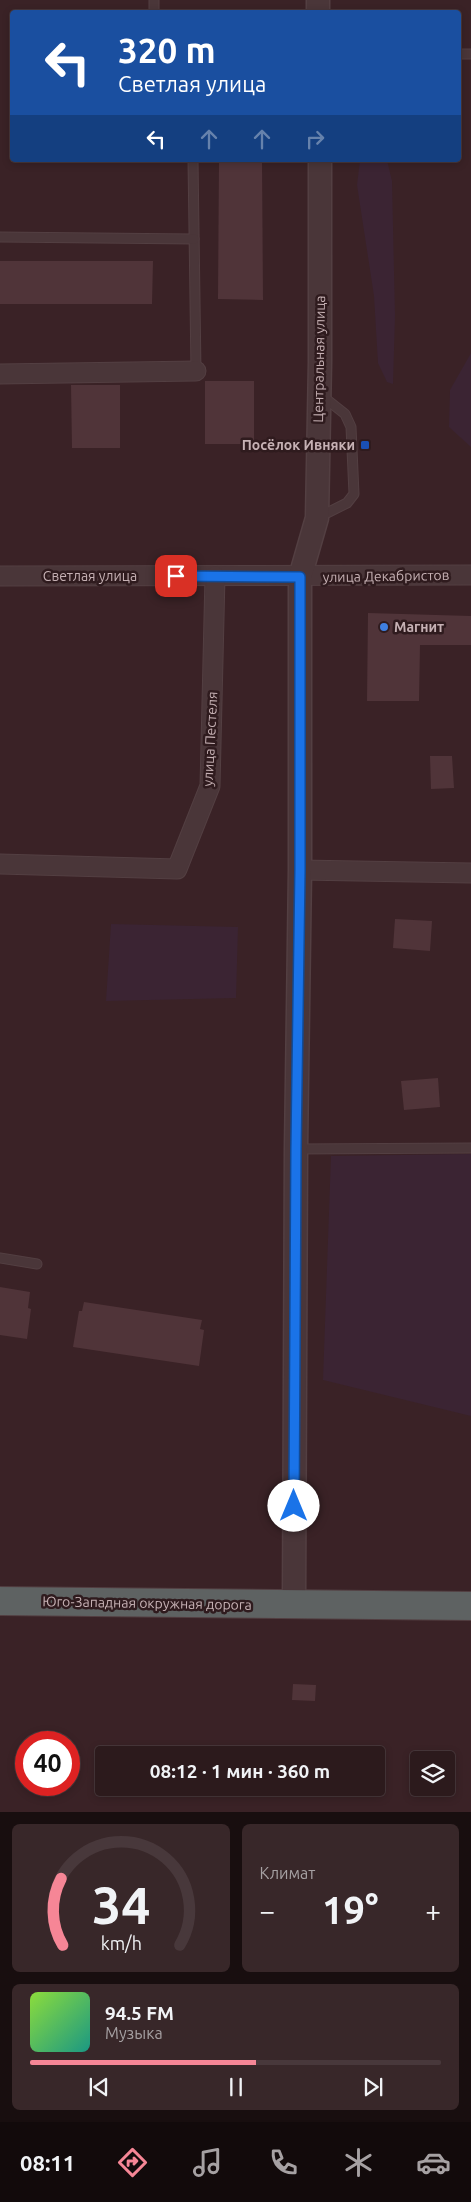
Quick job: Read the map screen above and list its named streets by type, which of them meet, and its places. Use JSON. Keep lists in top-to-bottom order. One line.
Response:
{"streets":{"highway":["Юго-Западная окружная дорога"],"street":["Центральная улица","Светлая улица","улица Декабристов","улица Пестеля"]},"crossings":[["Центральная улица","Светлая улица"],["Центральная улица","улица Декабристов"],["Центральная улица","Юго-Западная окружная дорога"],["Светлая улица","улица Декабристов"],["Светлая улица","улица Пестеля"]],"places":{"transit":["Посёлок Ивняки"],"other":["Магнит"]},"page":{"turn":["320 m","Светлая улица"],"limit":"40","trip":"08:12 · 1 мин · 360 m","tile":"Климат","heat":["−","19°","+"],"song":["94.5 FM","Музыка"],"tabs":"08:11","gauge":["34","km/h"]}}
